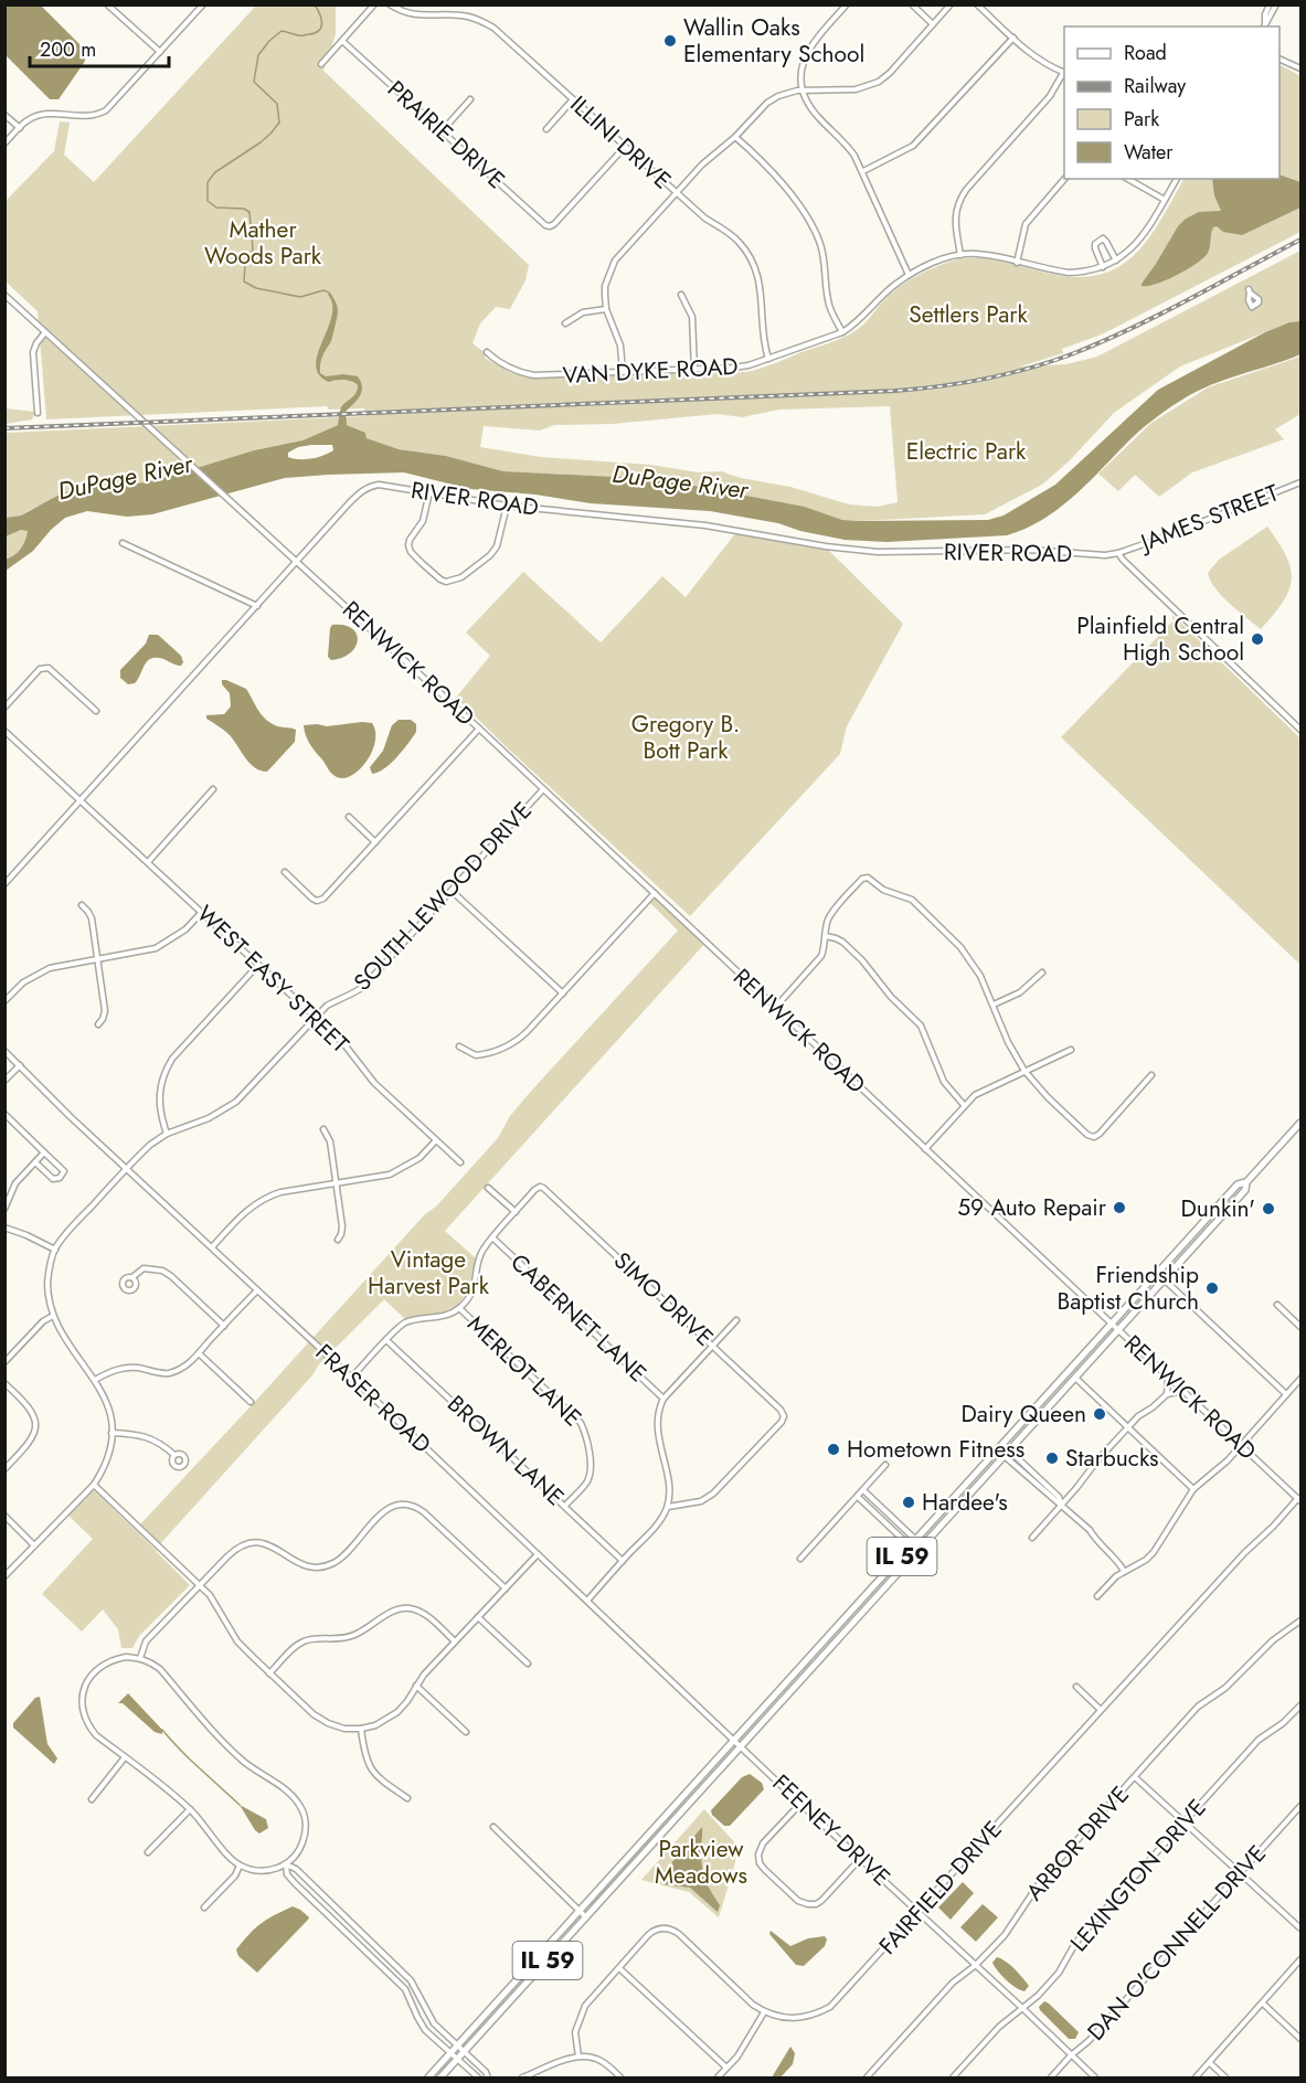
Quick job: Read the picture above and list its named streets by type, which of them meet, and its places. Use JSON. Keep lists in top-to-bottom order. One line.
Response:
{"streets":{"main road":["IL 59"],"street":["PRAIRIE DRIVE","ILLINI DRIVE","VAN DYKE ROAD","RIVER ROAD","JAMES STREET","RENWICK ROAD","SOUTH LEWOOD DRIVE","WEST EASY STREET","SIMO DRIVE","CABERNET LANE","MERLOT LANE","FRASER ROAD","BROWN LANE","FEENEY DRIVE","ARBOR DRIVE","LEXINGTON DRIVE","FAIRFIELD DRIVE","DAN O'CONNELL DRIVE"]},"crossings":[["PRAIRIE DRIVE","ILLINI DRIVE"],["ILLINI DRIVE","VAN DYKE ROAD"],["RIVER ROAD","JAMES STREET"],["RIVER ROAD","RENWICK ROAD"],["RIVER ROAD","WEST EASY STREET"],["RENWICK ROAD","SOUTH LEWOOD DRIVE"],["RENWICK ROAD","IL 59"],["RENWICK ROAD","FAIRFIELD DRIVE"],["SOUTH LEWOOD DRIVE","WEST EASY STREET"],["SOUTH LEWOOD DRIVE","FRASER ROAD"],["MERLOT LANE","BROWN LANE"],["FRASER ROAD","IL 59"],["FRASER ROAD","FEENEY DRIVE"],["IL 59","FEENEY DRIVE"],["FEENEY DRIVE","ARBOR DRIVE"],["FEENEY DRIVE","LEXINGTON DRIVE"],["FEENEY DRIVE","FAIRFIELD DRIVE"],["FEENEY DRIVE","DAN O'CONNELL DRIVE"]],"water":["DuPage River"],"parks":["Mather Woods Park","Settlers Park","Electric Park","Gregory B. Bott Park","Vintage Harvest Park","Parkview Meadows"],"places":["Wallin Oaks Elementary School","Plainfield Central High School","59 Auto Repair","Dunkin'","Friendship Baptist Church","Dairy Queen","Hometown Fitness","Starbucks","Hardee's"],"legend":["Road","Railway","Park","Water"],"scale_bar":"200 m"}
